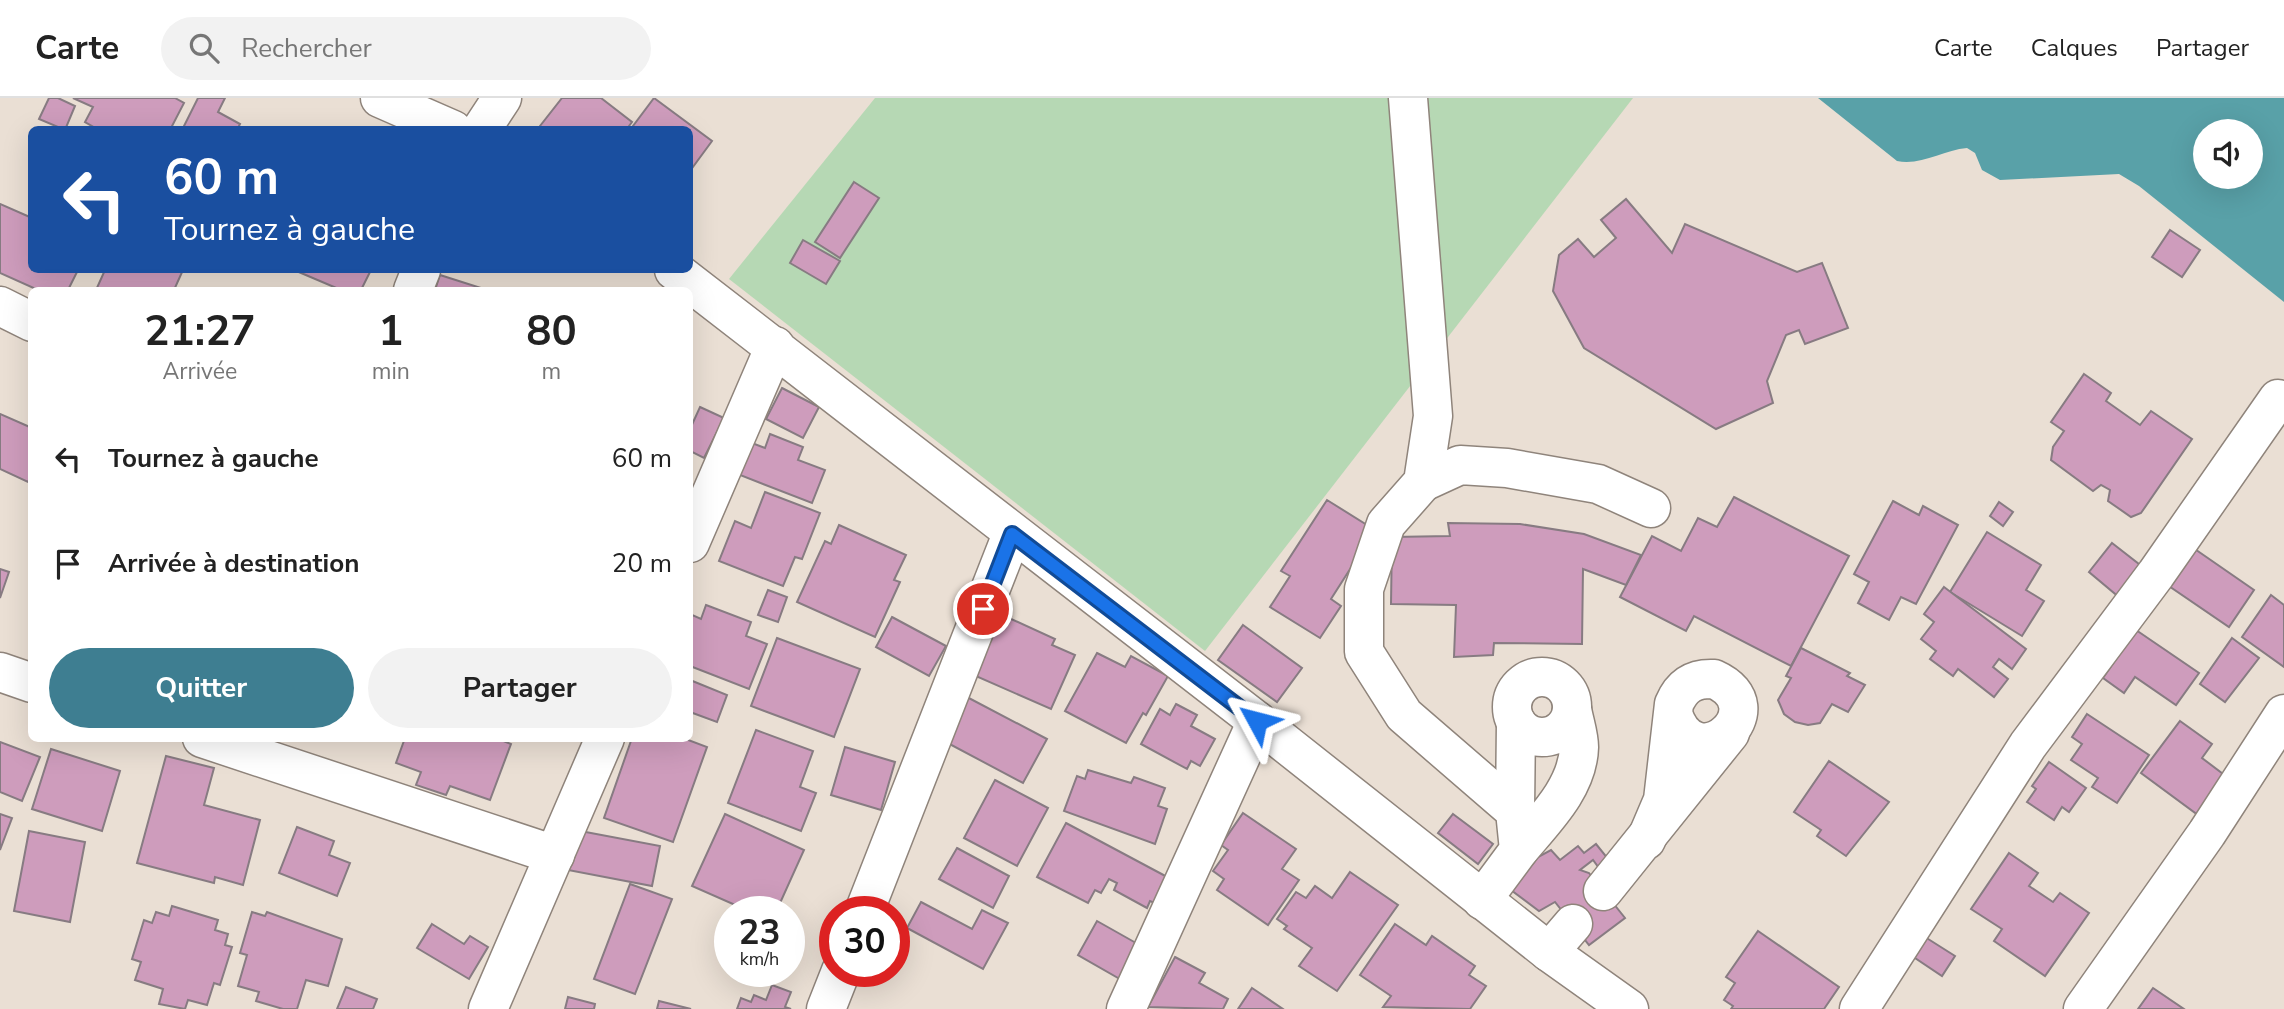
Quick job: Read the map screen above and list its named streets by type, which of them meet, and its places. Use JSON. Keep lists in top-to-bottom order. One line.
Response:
{"page":{"header":"Carte","search":"Rechercher","nav":["Carte","Calques","Partager"],"turn":["60 m","Tournez à gauche"],"eta":["21:27","Arrivée","1","min","80","m"],"list":[{"name":"Tournez à gauche","value":"60 m"},{"name":"Arrivée à destination","value":"20 m"}],"buttons":["Quitter","Partager"],"speed":"23 km/h","limit":"30"}}
